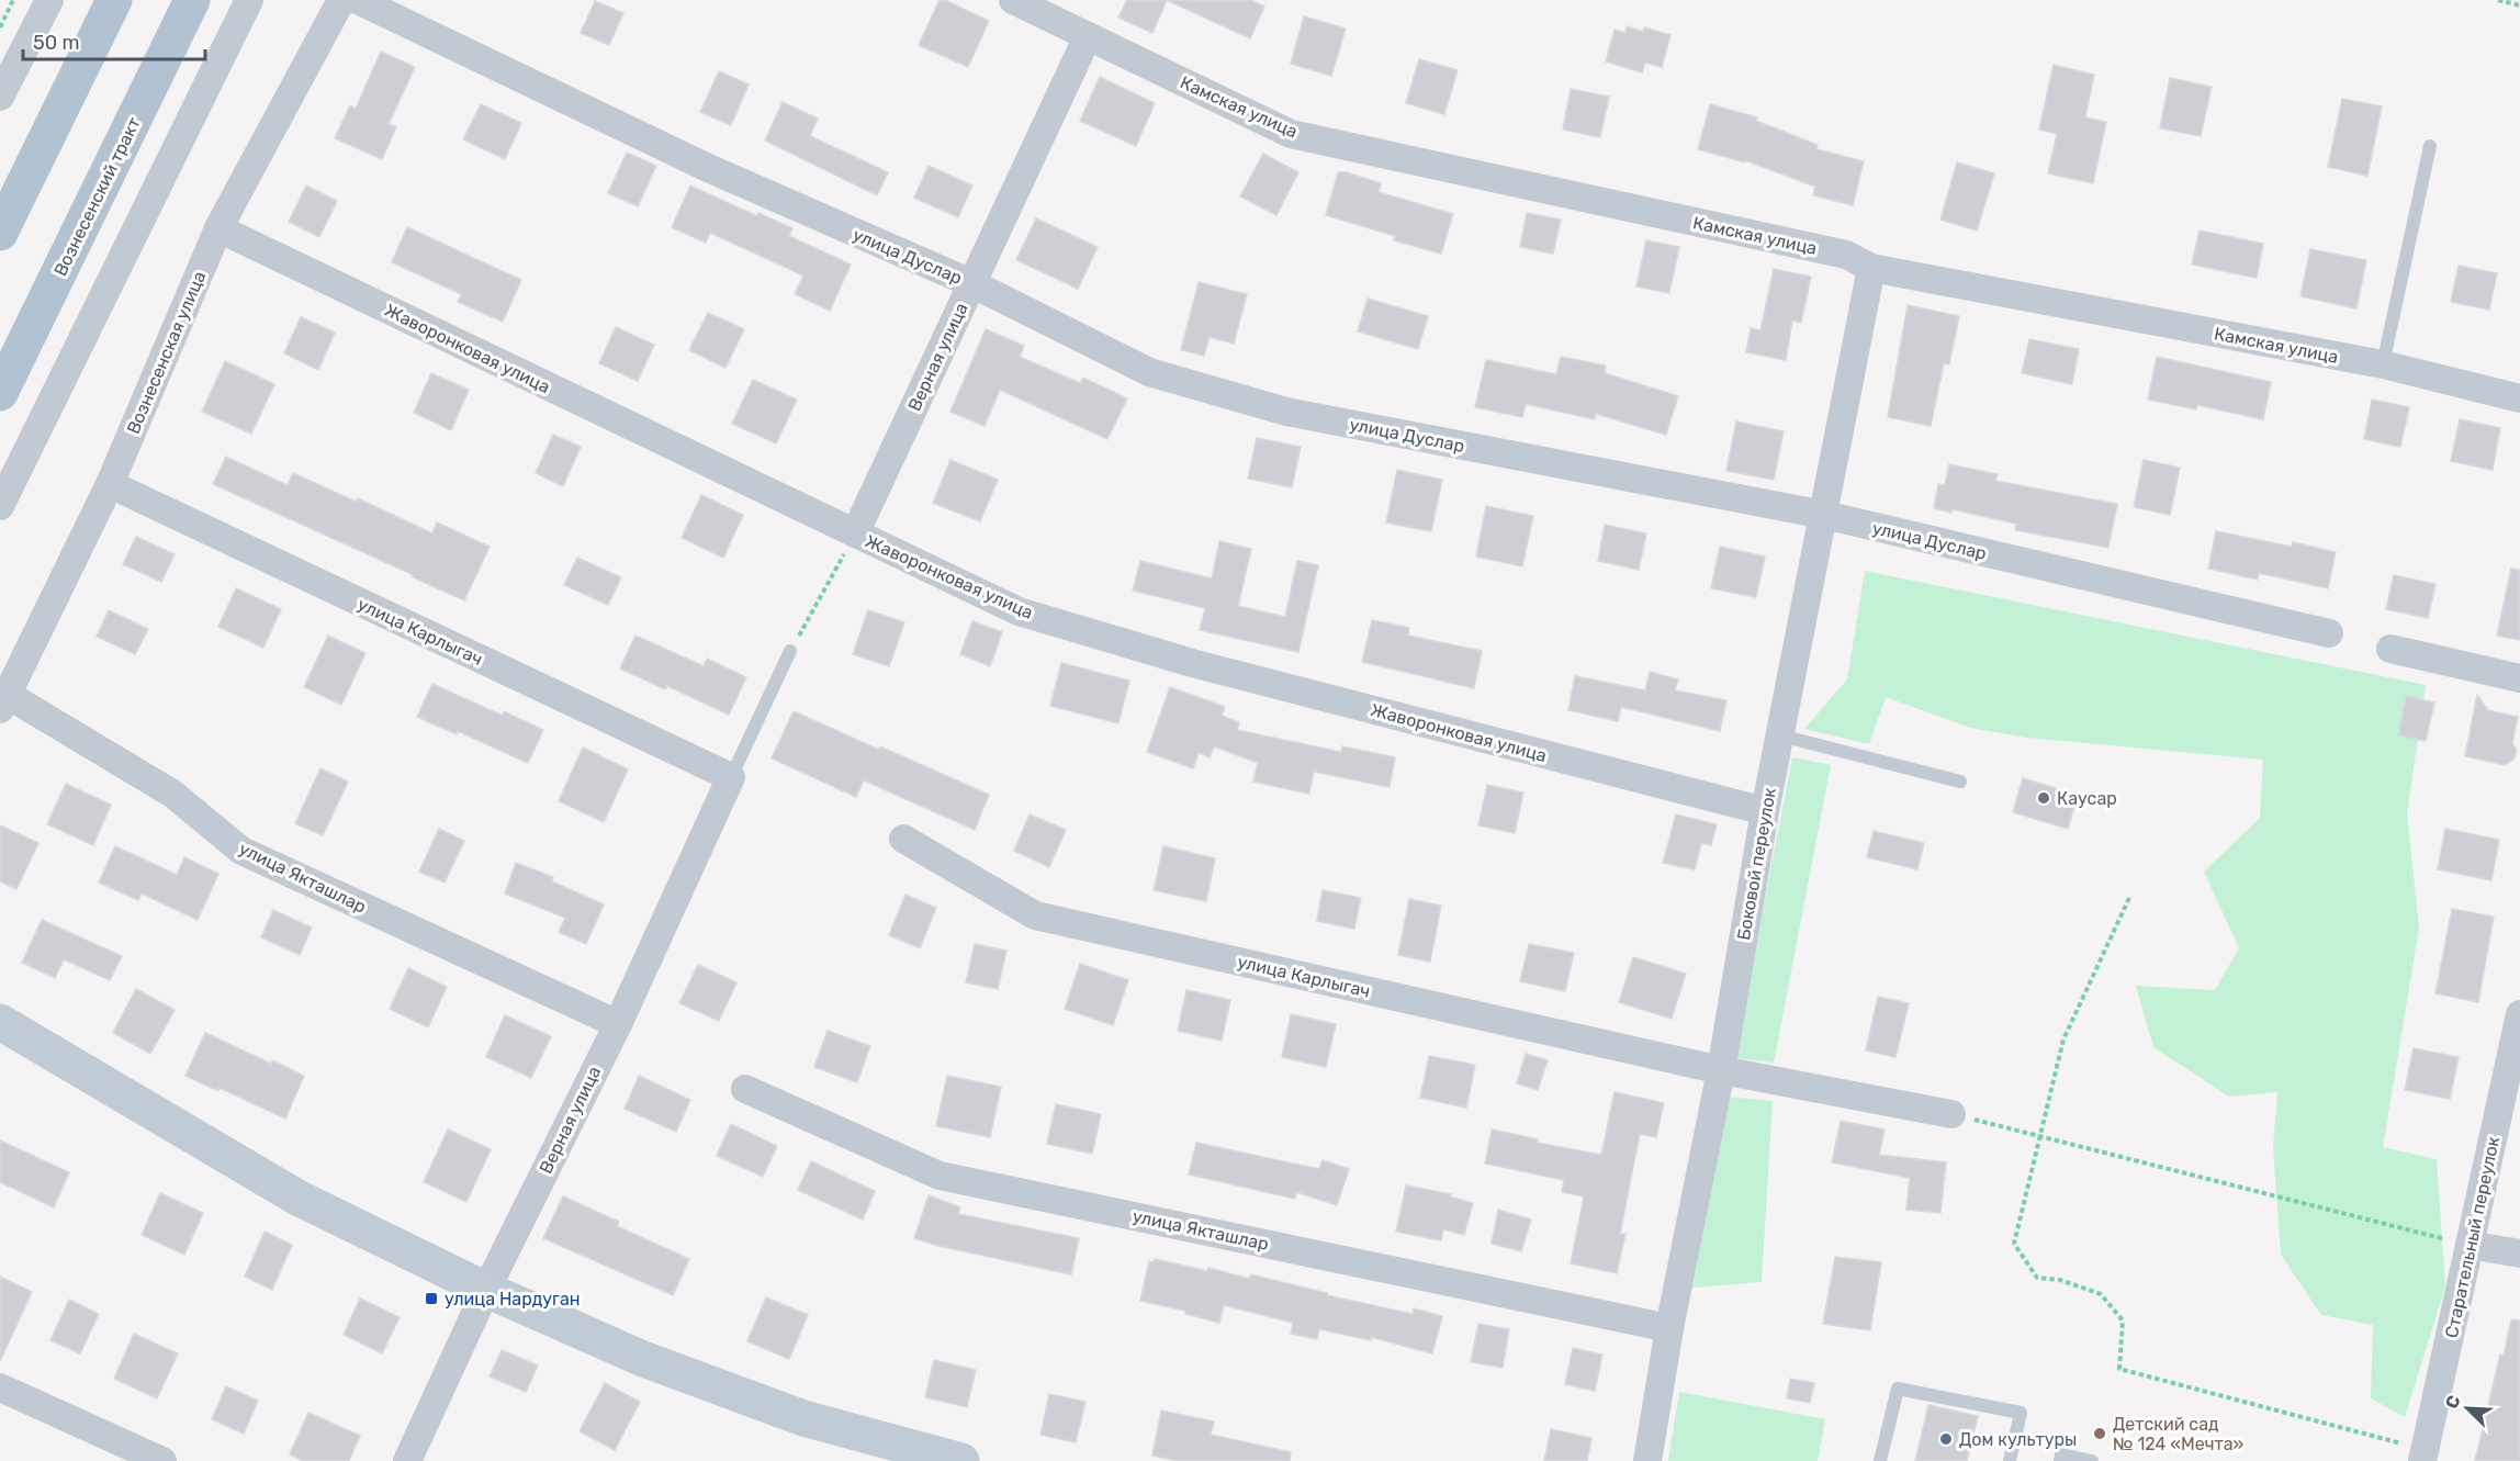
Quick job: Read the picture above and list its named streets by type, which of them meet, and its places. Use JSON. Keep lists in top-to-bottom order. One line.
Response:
{"streets":{"main road":["Вознесенский тракт"],"street":["Камская улица","улица Дуслар","Жаворонковая улица","Вознесенская улица","Верная улица","улица Карлыгач","Боковой переулок","улица Якташлар","Старательный переулок"]},"crossings":[["Камская улица","Верная улица"],["Камская улица","Боковой переулок"],["улица Дуслар","Верная улица"],["улица Дуслар","Боковой переулок"],["Жаворонковая улица","Вознесенская улица"],["Жаворонковая улица","Верная улица"],["Жаворонковая улица","Боковой переулок"],["Вознесенская улица","улица Карлыгач"],["Вознесенская улица","улица Якташлар"],["Верная улица","улица Карлыгач"],["Верная улица","улица Якташлар"],["улица Карлыгач","Боковой переулок"],["Боковой переулок","улица Якташлар"]],"places":{"other":["Каусар","Детский сад № 124 «Мечта»","Дом культуры"],"transit":["улица Нардуган"]},"scale_bar":"50 m","north":"top left"}
